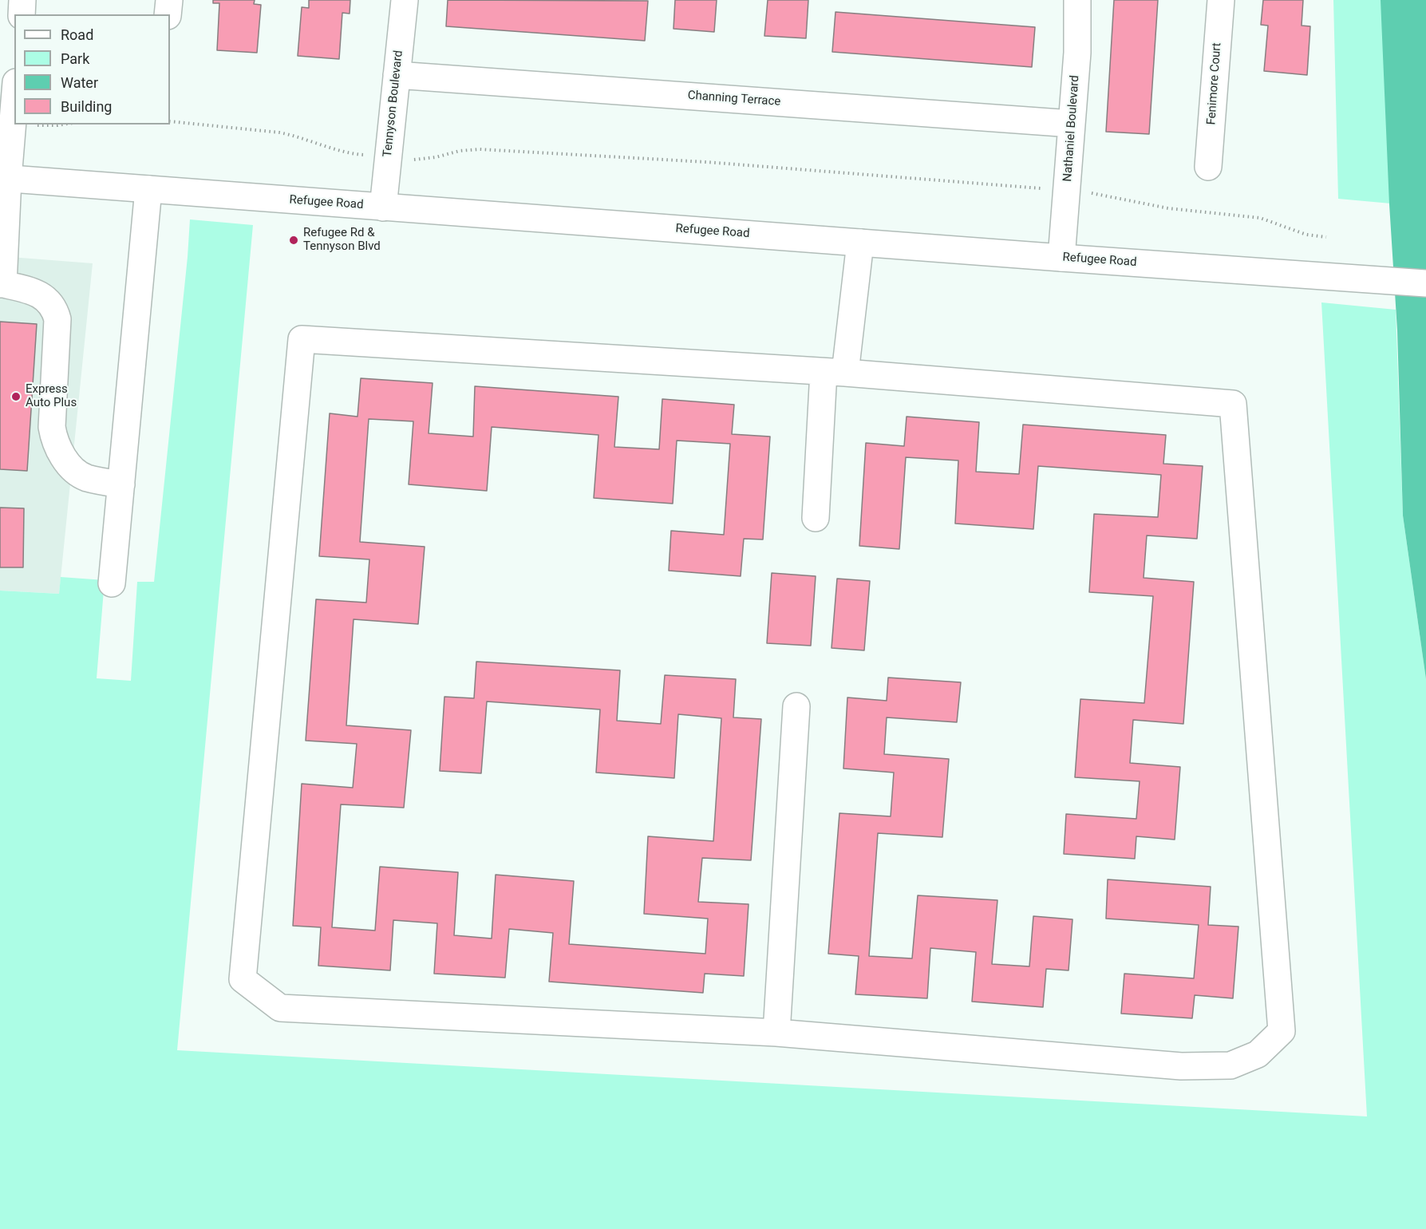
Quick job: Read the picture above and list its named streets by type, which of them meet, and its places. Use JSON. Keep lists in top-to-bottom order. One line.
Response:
{"streets":{"main road":["Fenimore Court","Channing Terrace","Tennyson Boulevard","Nathaniel Boulevard","Refugee Road"]},"crossings":[["Channing Terrace","Tennyson Boulevard"],["Channing Terrace","Nathaniel Boulevard"],["Tennyson Boulevard","Refugee Road"],["Nathaniel Boulevard","Refugee Road"]],"places":["Refugee Rd & Tennyson Blvd","Express Auto Plus"],"legend":["Road","Park","Water","Building"]}
